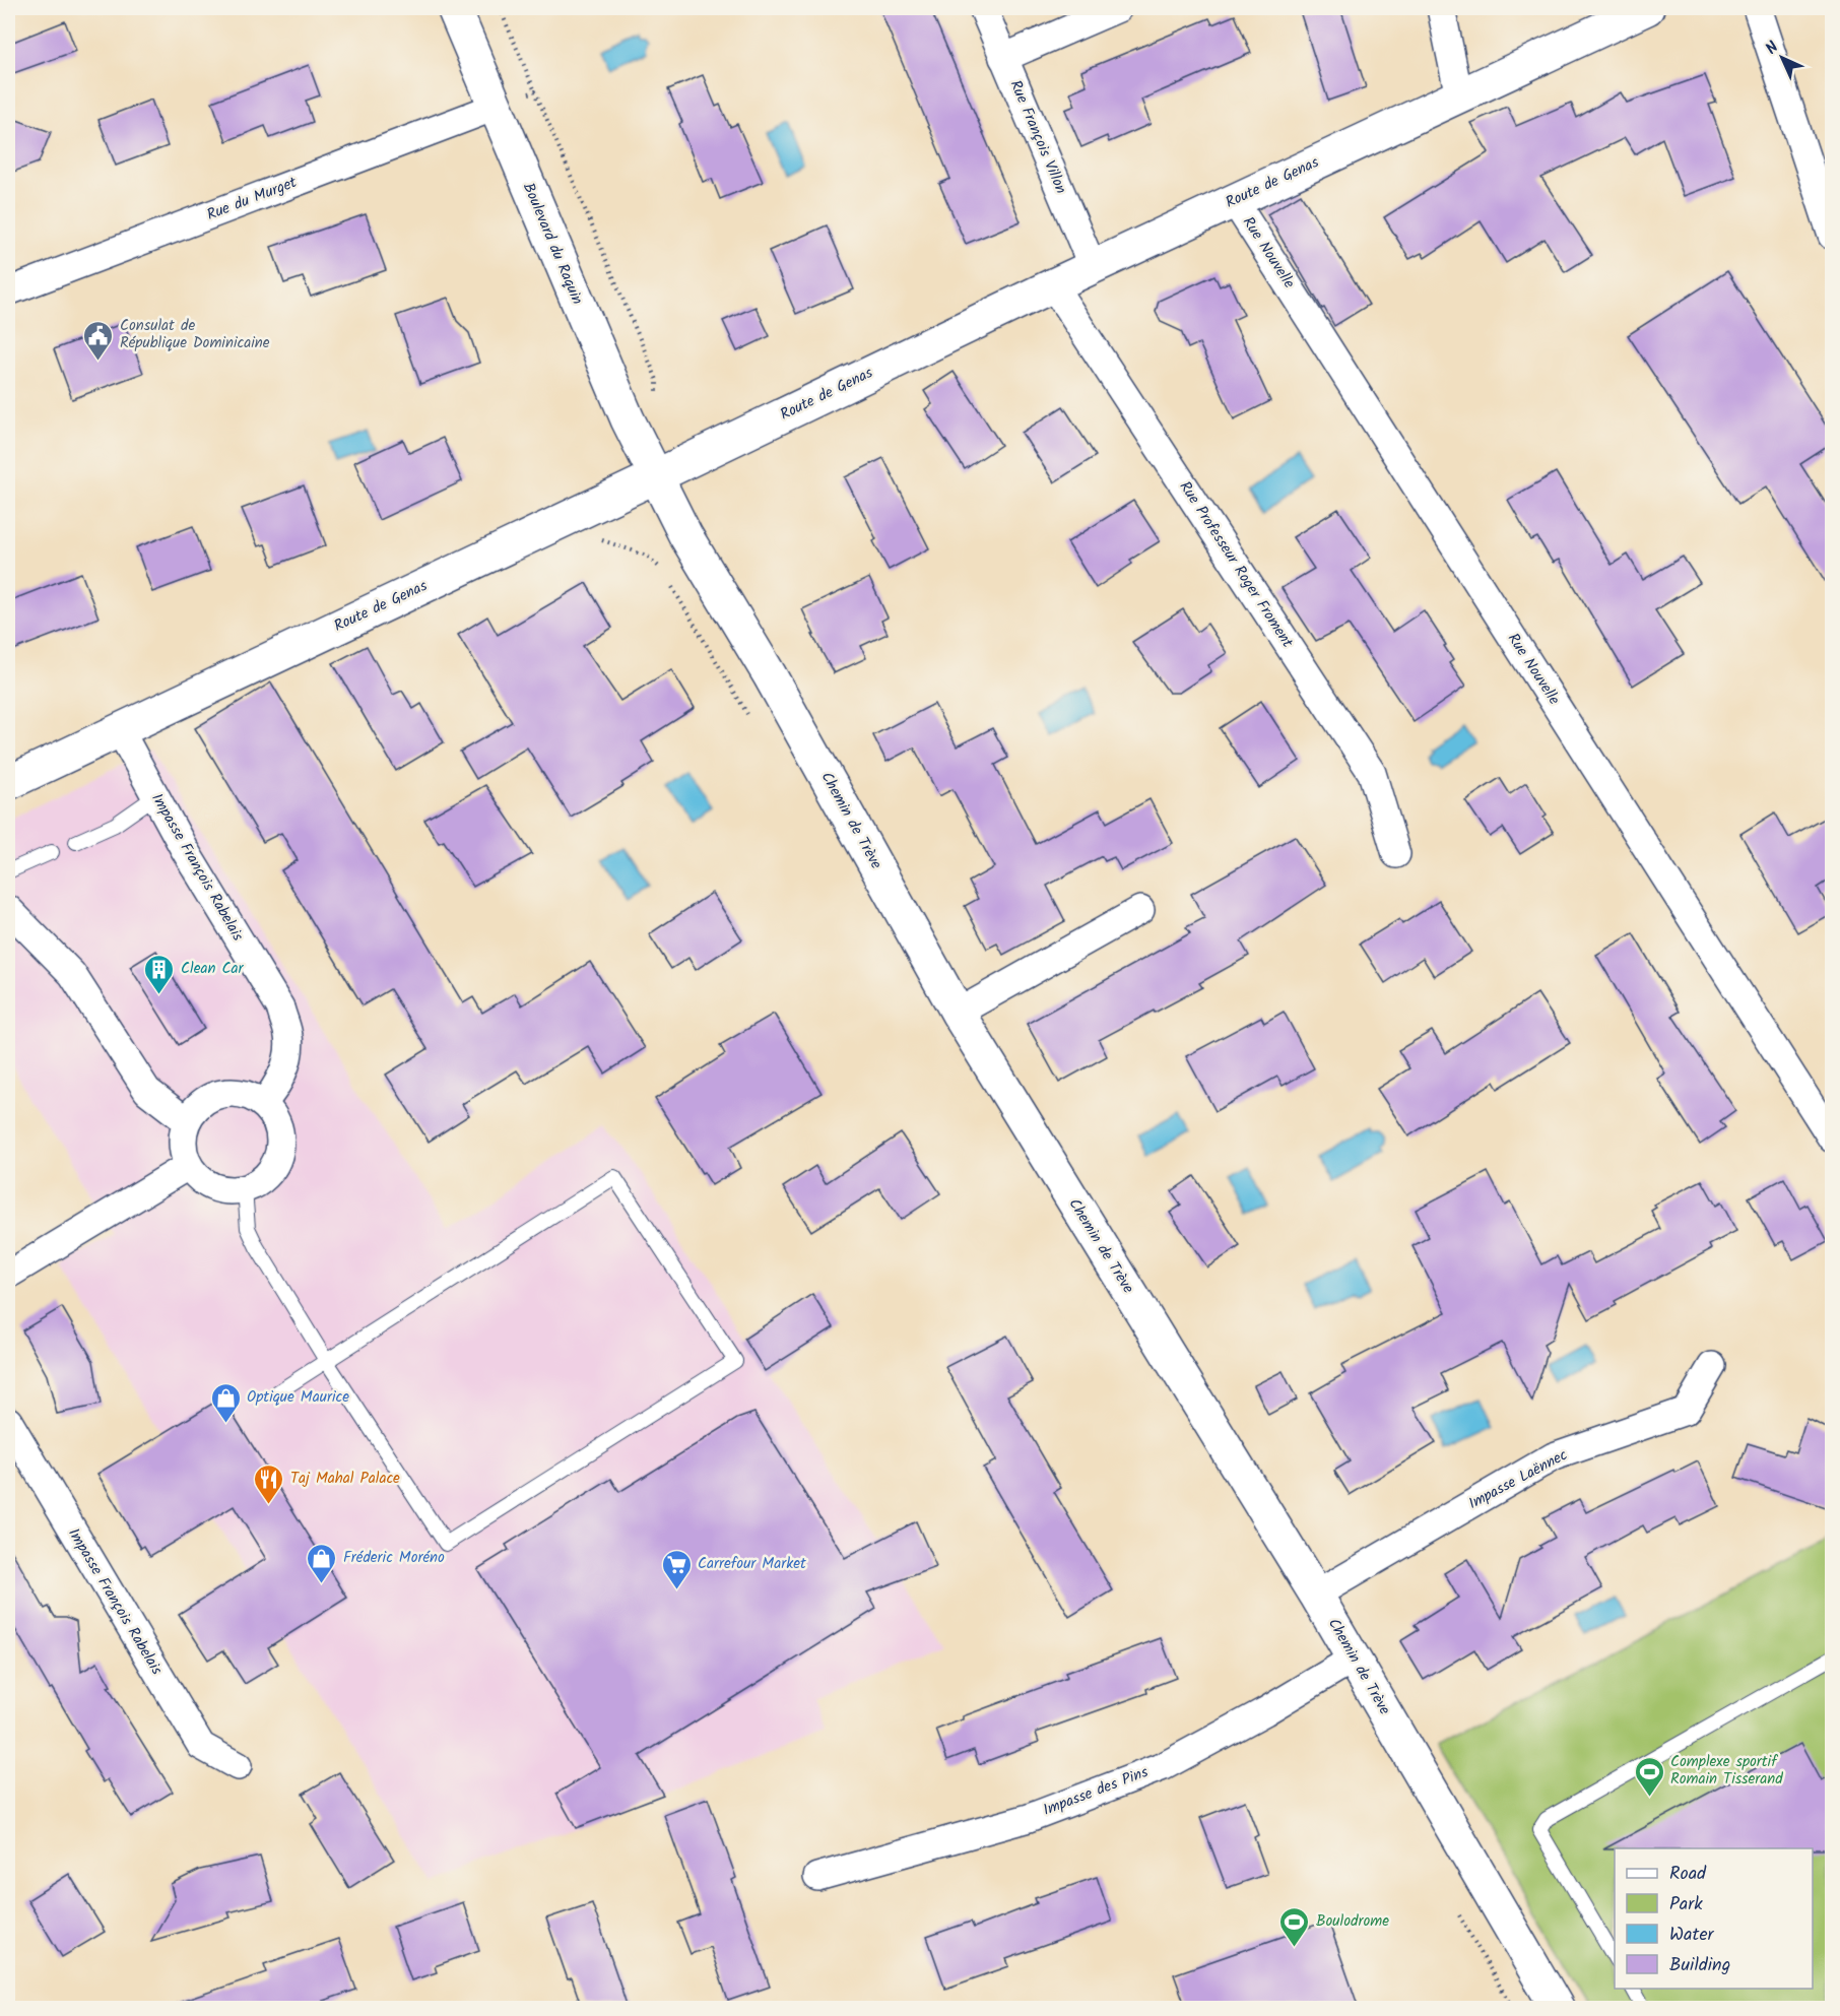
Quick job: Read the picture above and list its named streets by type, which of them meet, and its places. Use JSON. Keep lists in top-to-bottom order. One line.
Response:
{"streets":{"street":["Rue François Villon","Route de Genas","Rue du Murget","Boulevard du Raquin","Rue Nouvelle","Rue Professeur Roger Froment","Chemin de Trève","Impasse François Rabelais","Impasse Laënnec","Impasse des Pins"]},"crossings":[["Rue François Villon","Route de Genas"],["Route de Genas","Boulevard du Raquin"],["Route de Genas","Rue Nouvelle"],["Route de Genas","Rue Professeur Roger Froment"],["Route de Genas","Chemin de Trève"],["Route de Genas","Impasse François Rabelais"],["Rue du Murget","Boulevard du Raquin"],["Boulevard du Raquin","Chemin de Trève"],["Chemin de Trève","Impasse Laënnec"],["Chemin de Trève","Impasse des Pins"]],"places":{"public building":["Consulat de République Dominicaine"],"building":["Clean Car"],"shop":["Optique Maurice","Fréderic Moréno"],"restaurant":["Taj Mahal Palace"],"supermarket":["Carrefour Market"],"sports":["Complexe sportif Romain Tisserand","Boulodrome"]},"legend":["Road","Park","Water","Building"],"north":"top left"}
